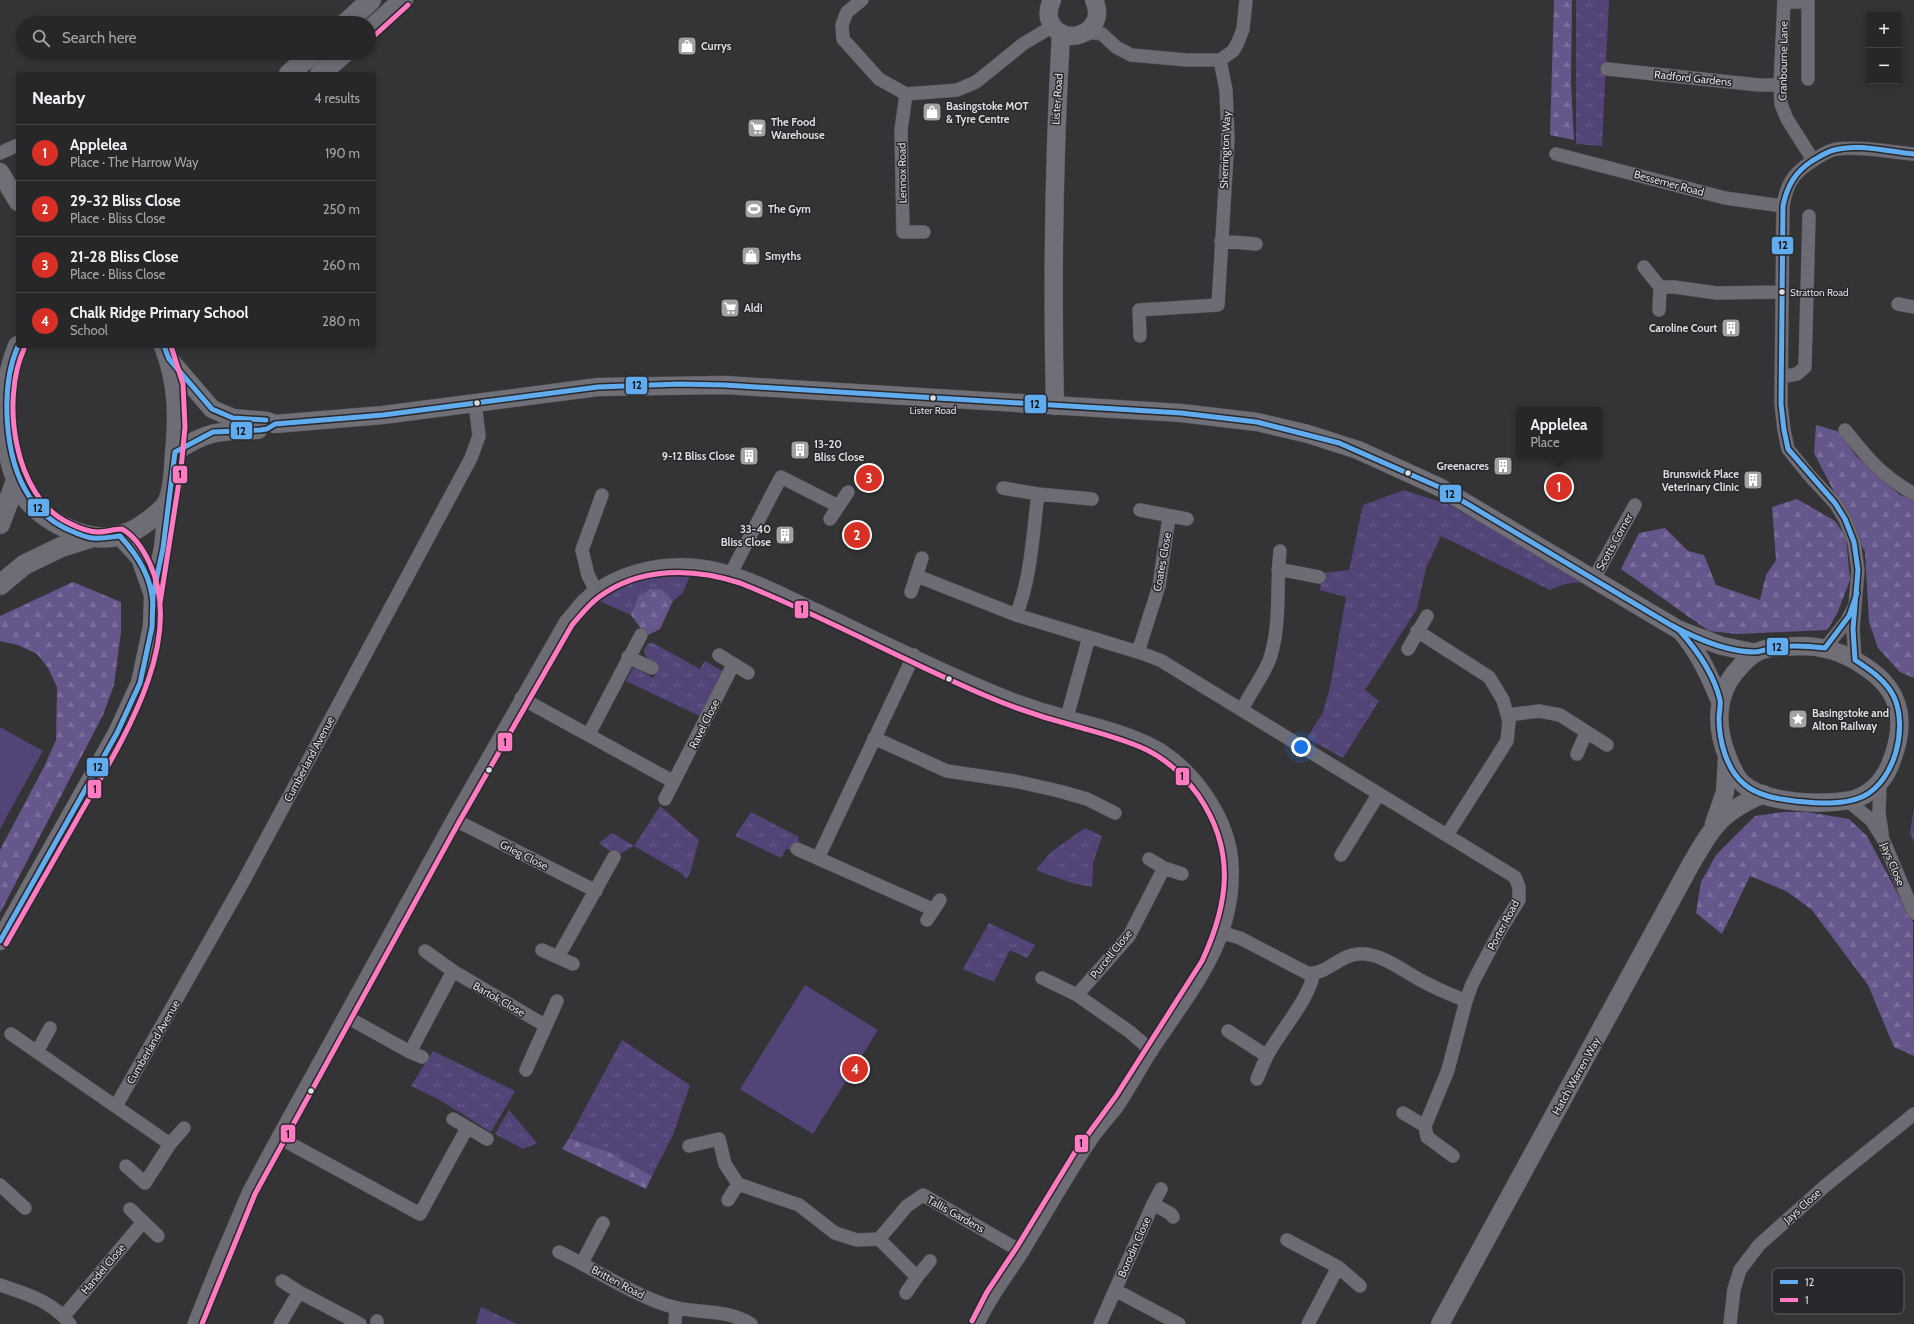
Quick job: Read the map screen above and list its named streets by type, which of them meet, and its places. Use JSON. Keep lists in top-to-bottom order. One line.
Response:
{"streets":{"street":["Cranbourne Lane","Radford Gardens","Lister Road","Sherrington Way","Lennox Road","Bessemer Road","Scotts Corner","Coates Close","Ravel Close","Cumberland Avenue","Grieg Close","Jays Close","Porter Road","Purcell Close","Bartok Close","Hatch Warren Way","Tallis Gardens","Borodin Close","Handel Close","Britten Road"]},"crossings":[["Cranbourne Lane","Radford Gardens"]],"places":{"shop":["Currys","Basingstoke MOT & Tyre Centre","Smyths"],"supermarket":["The Food Warehouse","Aldi"],"sports":["The Gym"],"other":["Stratton Road","Lister Road"],"building":["Caroline Court","13-20 Bliss Close","9-12 Bliss Close","Greenacres","Brunswick Place Veterinary Clinic","33-40 Bliss Close"],"place":["Basingstoke and Alton Railway"]},"lines":["transit line 1","transit line 12"],"legend":["12","1"],"page":{"map_buttons":["+","−"],"search":"Search here","heading":["Nearby","4 results"],"list":[{"mark":"1","name":"Applelea","note":"Place · The Harrow Way","value":"190 m"},{"mark":"2","name":"29-32 Bliss Close","note":"Place · Bliss Close","value":"250 m"},{"mark":"3","name":"21-28 Bliss Close","note":"Place · Bliss Close","value":"260 m"},{"mark":"4","name":"Chalk Ridge Primary School","note":"School","value":"280 m"}],"popup":["Applelea","Place"],"pins":["3","1","2","4"]}}
